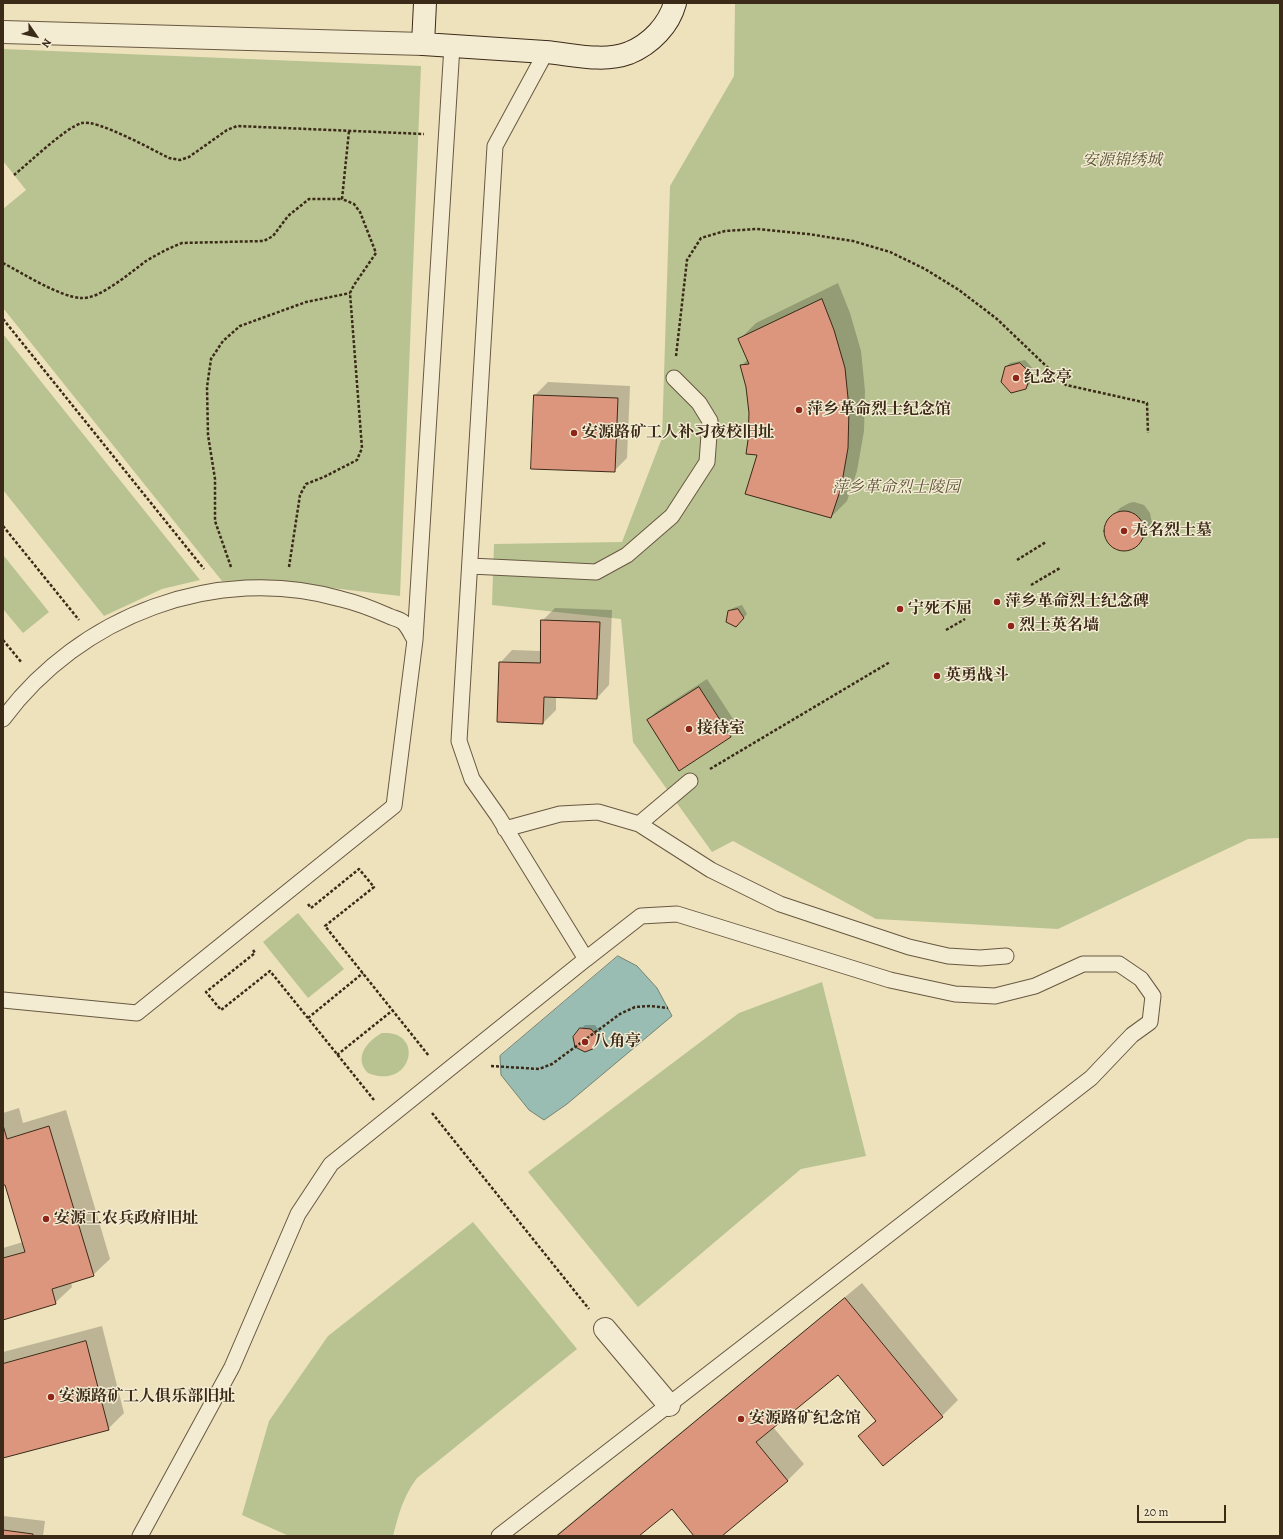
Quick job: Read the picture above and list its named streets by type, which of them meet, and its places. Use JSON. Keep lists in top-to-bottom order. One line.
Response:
{"parks":["安源锦绣城","萍乡革命烈士陵园"],"places":["纪念亭","萍乡革命烈士纪念馆","安源路矿工人补习夜校旧址","无名烈士墓","萍乡革命烈士纪念碑","宁死不屈","烈士英名墙","英勇战斗","接待室","八角亭","安源工农兵政府旧址","安源路矿工人俱乐部旧址","安源路矿纪念馆"],"scale_bar":"20 m","north":"bottom right"}
